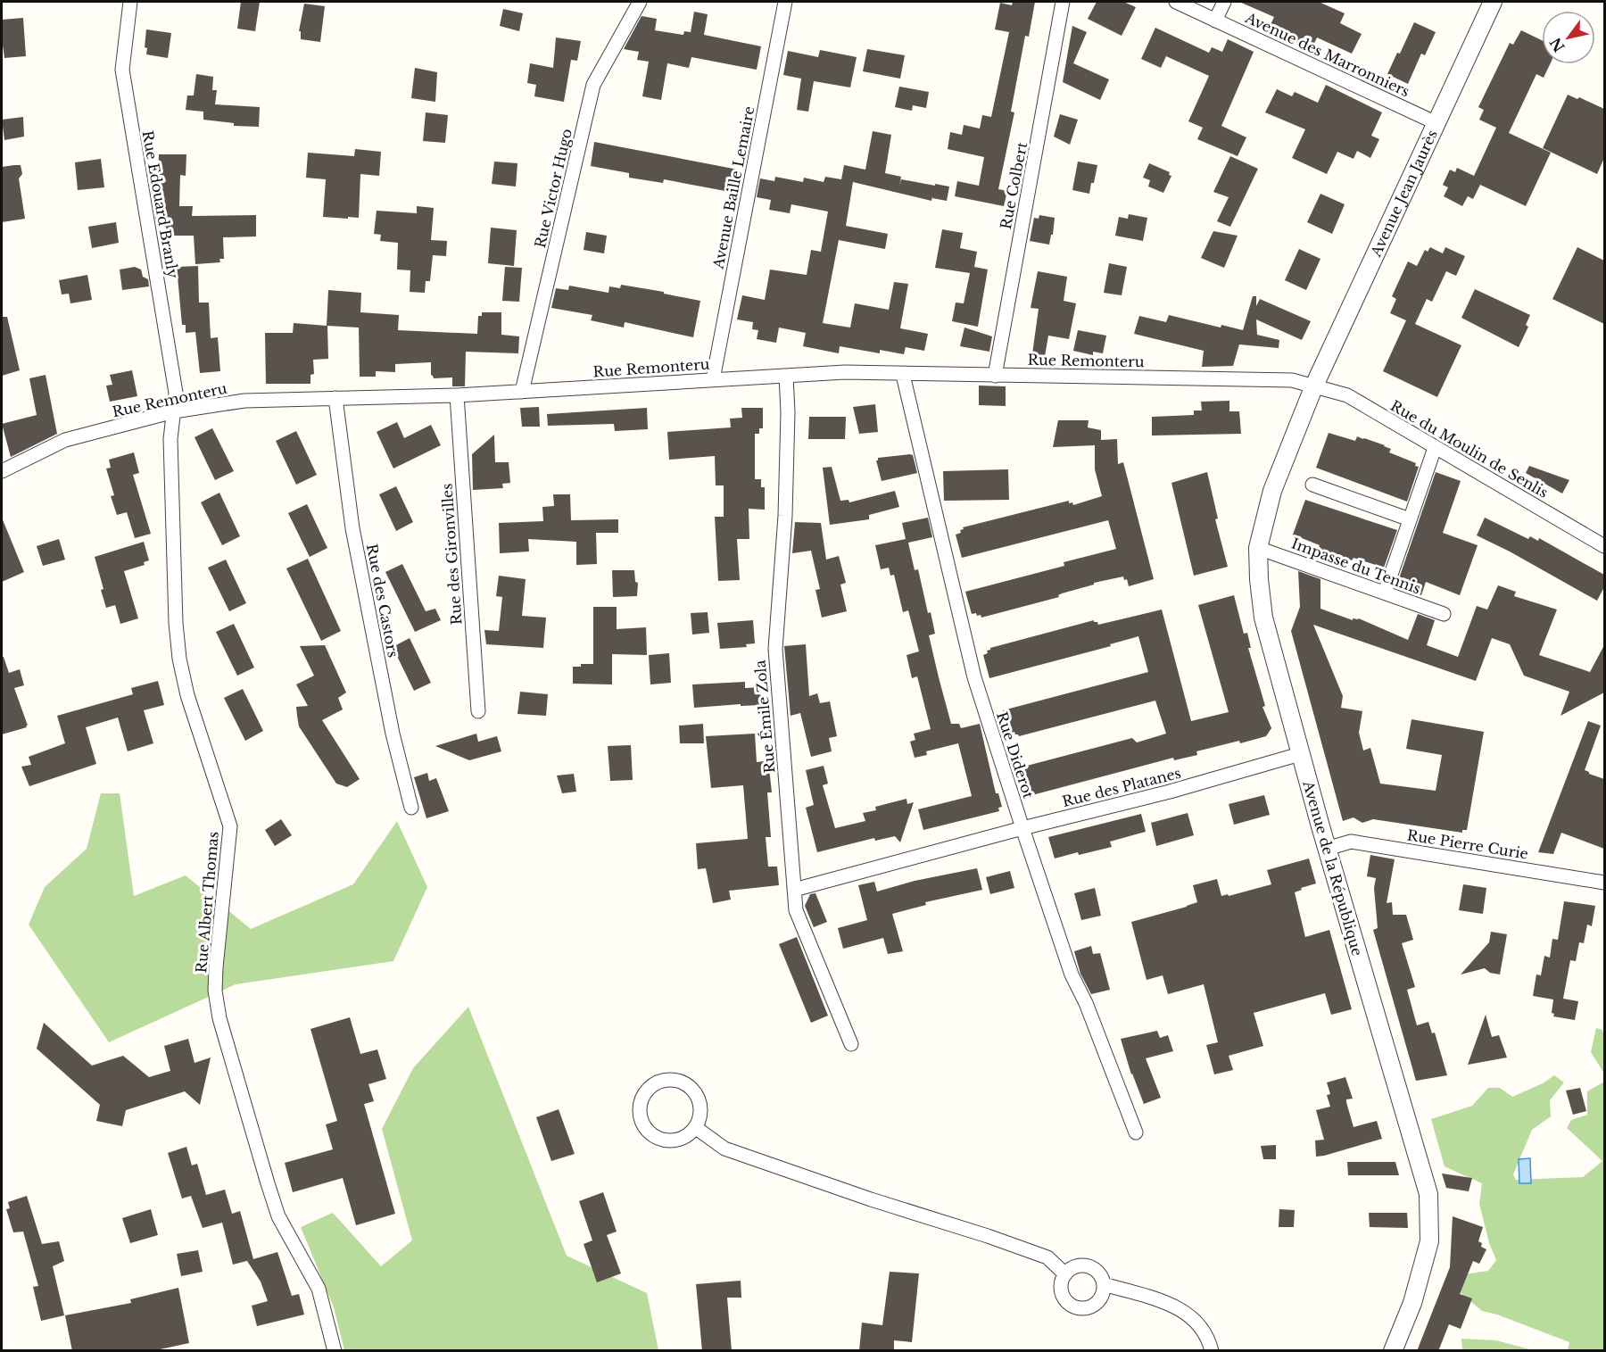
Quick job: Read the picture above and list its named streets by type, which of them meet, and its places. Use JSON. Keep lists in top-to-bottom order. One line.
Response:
{"streets":{"street":["Avenue des Marronniers","Rue Colbert","Avenue Baille Lemaire","Rue Victor Hugo","Avenue Jean Jaurès","Rue Edouard Branly","Rue Remonteru","Rue du Moulin de Senlis","Rue des Gironvilles","Impasse du Tennis","Rue des Castors","Rue Émile Zola","Rue Diderot","Rue des Platanes","Rue Pierre Curie","Avenue de la République","Rue Albert Thomas"]},"crossings":[["Avenue des Marronniers","Avenue Jean Jaurès"],["Rue Colbert","Rue Remonteru"],["Avenue Baille Lemaire","Rue Remonteru"],["Rue Victor Hugo","Rue Remonteru"],["Avenue Jean Jaurès","Rue Remonteru"],["Avenue Jean Jaurès","Rue du Moulin de Senlis"],["Avenue Jean Jaurès","Avenue de la République"],["Rue Edouard Branly","Rue Remonteru"],["Rue Edouard Branly","Rue Albert Thomas"],["Rue Remonteru","Rue du Moulin de Senlis"],["Rue Remonteru","Rue des Gironvilles"],["Rue Remonteru","Rue des Castors"],["Rue Remonteru","Rue Émile Zola"],["Rue Remonteru","Rue Diderot"],["Rue Remonteru","Avenue de la République"],["Rue Remonteru","Rue Albert Thomas"],["Rue du Moulin de Senlis","Avenue de la République"],["Impasse du Tennis","Avenue de la République"],["Rue Émile Zola","Rue des Platanes"],["Rue Diderot","Rue des Platanes"],["Rue des Platanes","Avenue de la République"],["Rue Pierre Curie","Avenue de la République"]],"north":"bottom left"}
